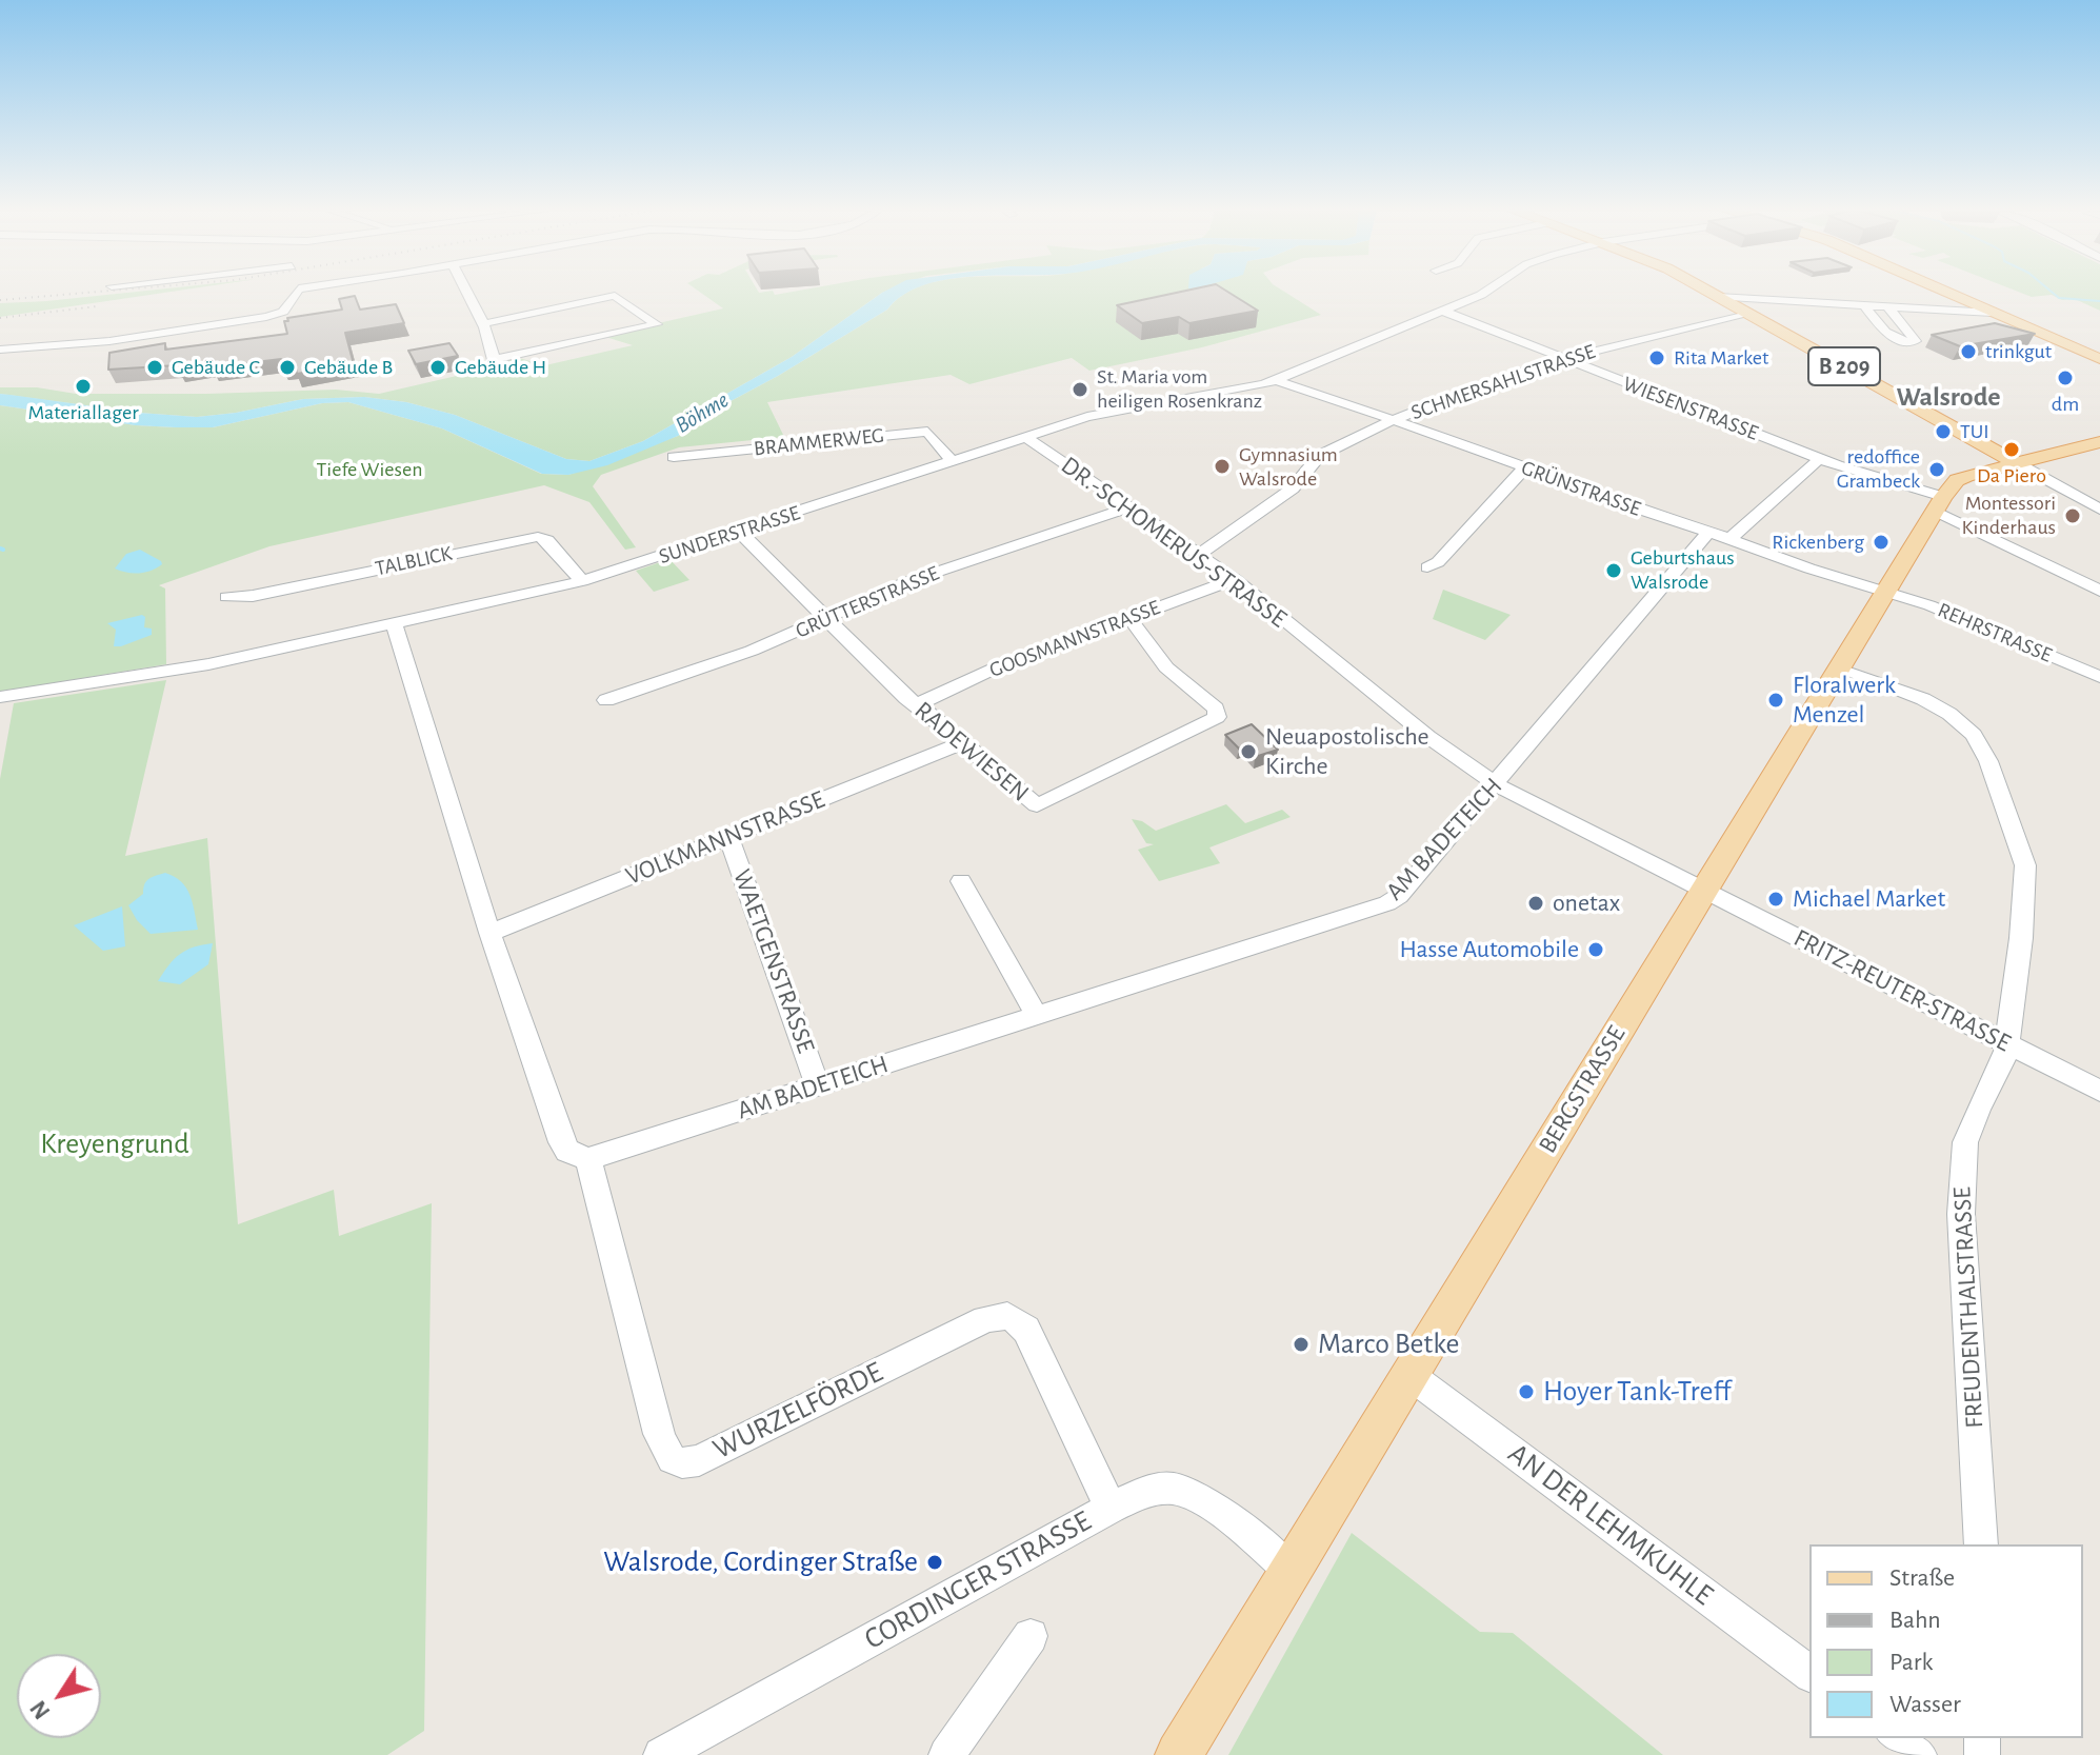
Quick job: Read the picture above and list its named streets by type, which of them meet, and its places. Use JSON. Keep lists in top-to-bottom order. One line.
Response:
{"streets":{"main road":["B 209","BERGSTRASSE"],"street":["SCHMERSAHLSTRASSE","WIESENSTRASSE","BRAMMERWEG","GRÜNSTRASSE","SUNDERSTRASSE","DR.-SCHOMERUS-STRASSE","TALBLICK","GRÜTTERSTRASSE","REHRSTRASSE","GOOSMANNSTRASSE","RADEWIESEN","VOLKMANNSTRASSE","AM BADETEICH","WAETGENSTRASSE","FRITZ-REUTER-STRASSE","FREUDENTHALSTRASSE","WURZELFÖRDE","AN DER LEHMKUHLE","CORDINGER STRASSE"]},"crossings":[["B 209","SCHMERSAHLSTRASSE"],["B 209","BERGSTRASSE"],["SCHMERSAHLSTRASSE","WIESENSTRASSE"],["SCHMERSAHLSTRASSE","GRÜNSTRASSE"],["SCHMERSAHLSTRASSE","DR.-SCHOMERUS-STRASSE"],["WIESENSTRASSE","SUNDERSTRASSE"],["WIESENSTRASSE","BERGSTRASSE"],["BRAMMERWEG","SUNDERSTRASSE"],["GRÜNSTRASSE","SUNDERSTRASSE"],["GRÜNSTRASSE","REHRSTRASSE"],["GRÜNSTRASSE","AM BADETEICH"],["GRÜNSTRASSE","BERGSTRASSE"],["SUNDERSTRASSE","DR.-SCHOMERUS-STRASSE"],["SUNDERSTRASSE","TALBLICK"],["SUNDERSTRASSE","RADEWIESEN"],["DR.-SCHOMERUS-STRASSE","GRÜTTERSTRASSE"],["DR.-SCHOMERUS-STRASSE","GOOSMANNSTRASSE"],["DR.-SCHOMERUS-STRASSE","AM BADETEICH"],["DR.-SCHOMERUS-STRASSE","FRITZ-REUTER-STRASSE"],["DR.-SCHOMERUS-STRASSE","BERGSTRASSE"],["GRÜTTERSTRASSE","RADEWIESEN"],["REHRSTRASSE","BERGSTRASSE"],["GOOSMANNSTRASSE","RADEWIESEN"],["RADEWIESEN","VOLKMANNSTRASSE"],["VOLKMANNSTRASSE","WAETGENSTRASSE"],["AM BADETEICH","WAETGENSTRASSE"],["AM BADETEICH","WURZELFÖRDE"],["FRITZ-REUTER-STRASSE","BERGSTRASSE"],["FRITZ-REUTER-STRASSE","FREUDENTHALSTRASSE"],["BERGSTRASSE","FREUDENTHALSTRASSE"],["BERGSTRASSE","AN DER LEHMKUHLE"],["BERGSTRASSE","CORDINGER STRASSE"],["WURZELFÖRDE","CORDINGER STRASSE"]],"districts":["Walsrode"],"water":["Böhme"],"parks":["Tiefe Wiesen","Kreyengrund"],"places":["trinkgut","Rita Market","Gebäude C","Gebäude B","Gebäude H","dm","Materiallager","St. Maria vom heiligen Rosenkranz","TUI","Da Piero","Gymnasium Walsrode","redoffice Grambeck","Montessori Kinderhaus","Rickenberg","Geburtshaus Walsrode","Floralwerk Menzel","Neuapostolische Kirche","Michael Market","onetax","Hasse Automobile","Marco Betke","Hoyer Tank-Treff","Walsrode, Cordinger Straße"],"legend":["Straße","Bahn","Park","Wasser"],"north":"bottom left"}
